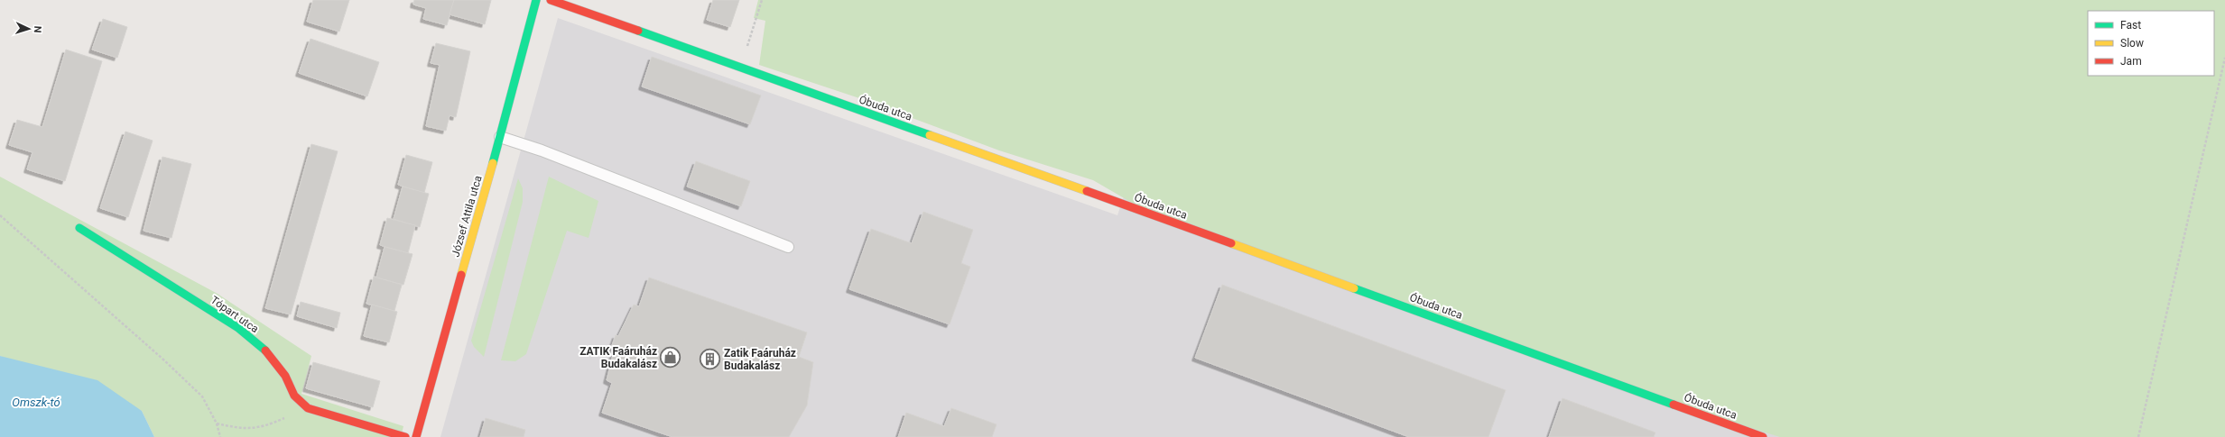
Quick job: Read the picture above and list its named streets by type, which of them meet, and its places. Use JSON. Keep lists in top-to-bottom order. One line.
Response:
{"streets":{"street":["Óbuda utca","József Attila utca","Tópart utca"]},"water":["Omszk-tó"],"places":{"shop":["ZATIK Faáruház Budakalász"],"building":["Zatik Faáruház Budakalász"]},"legend":["Fast","Slow","Jam"],"north":"right"}
